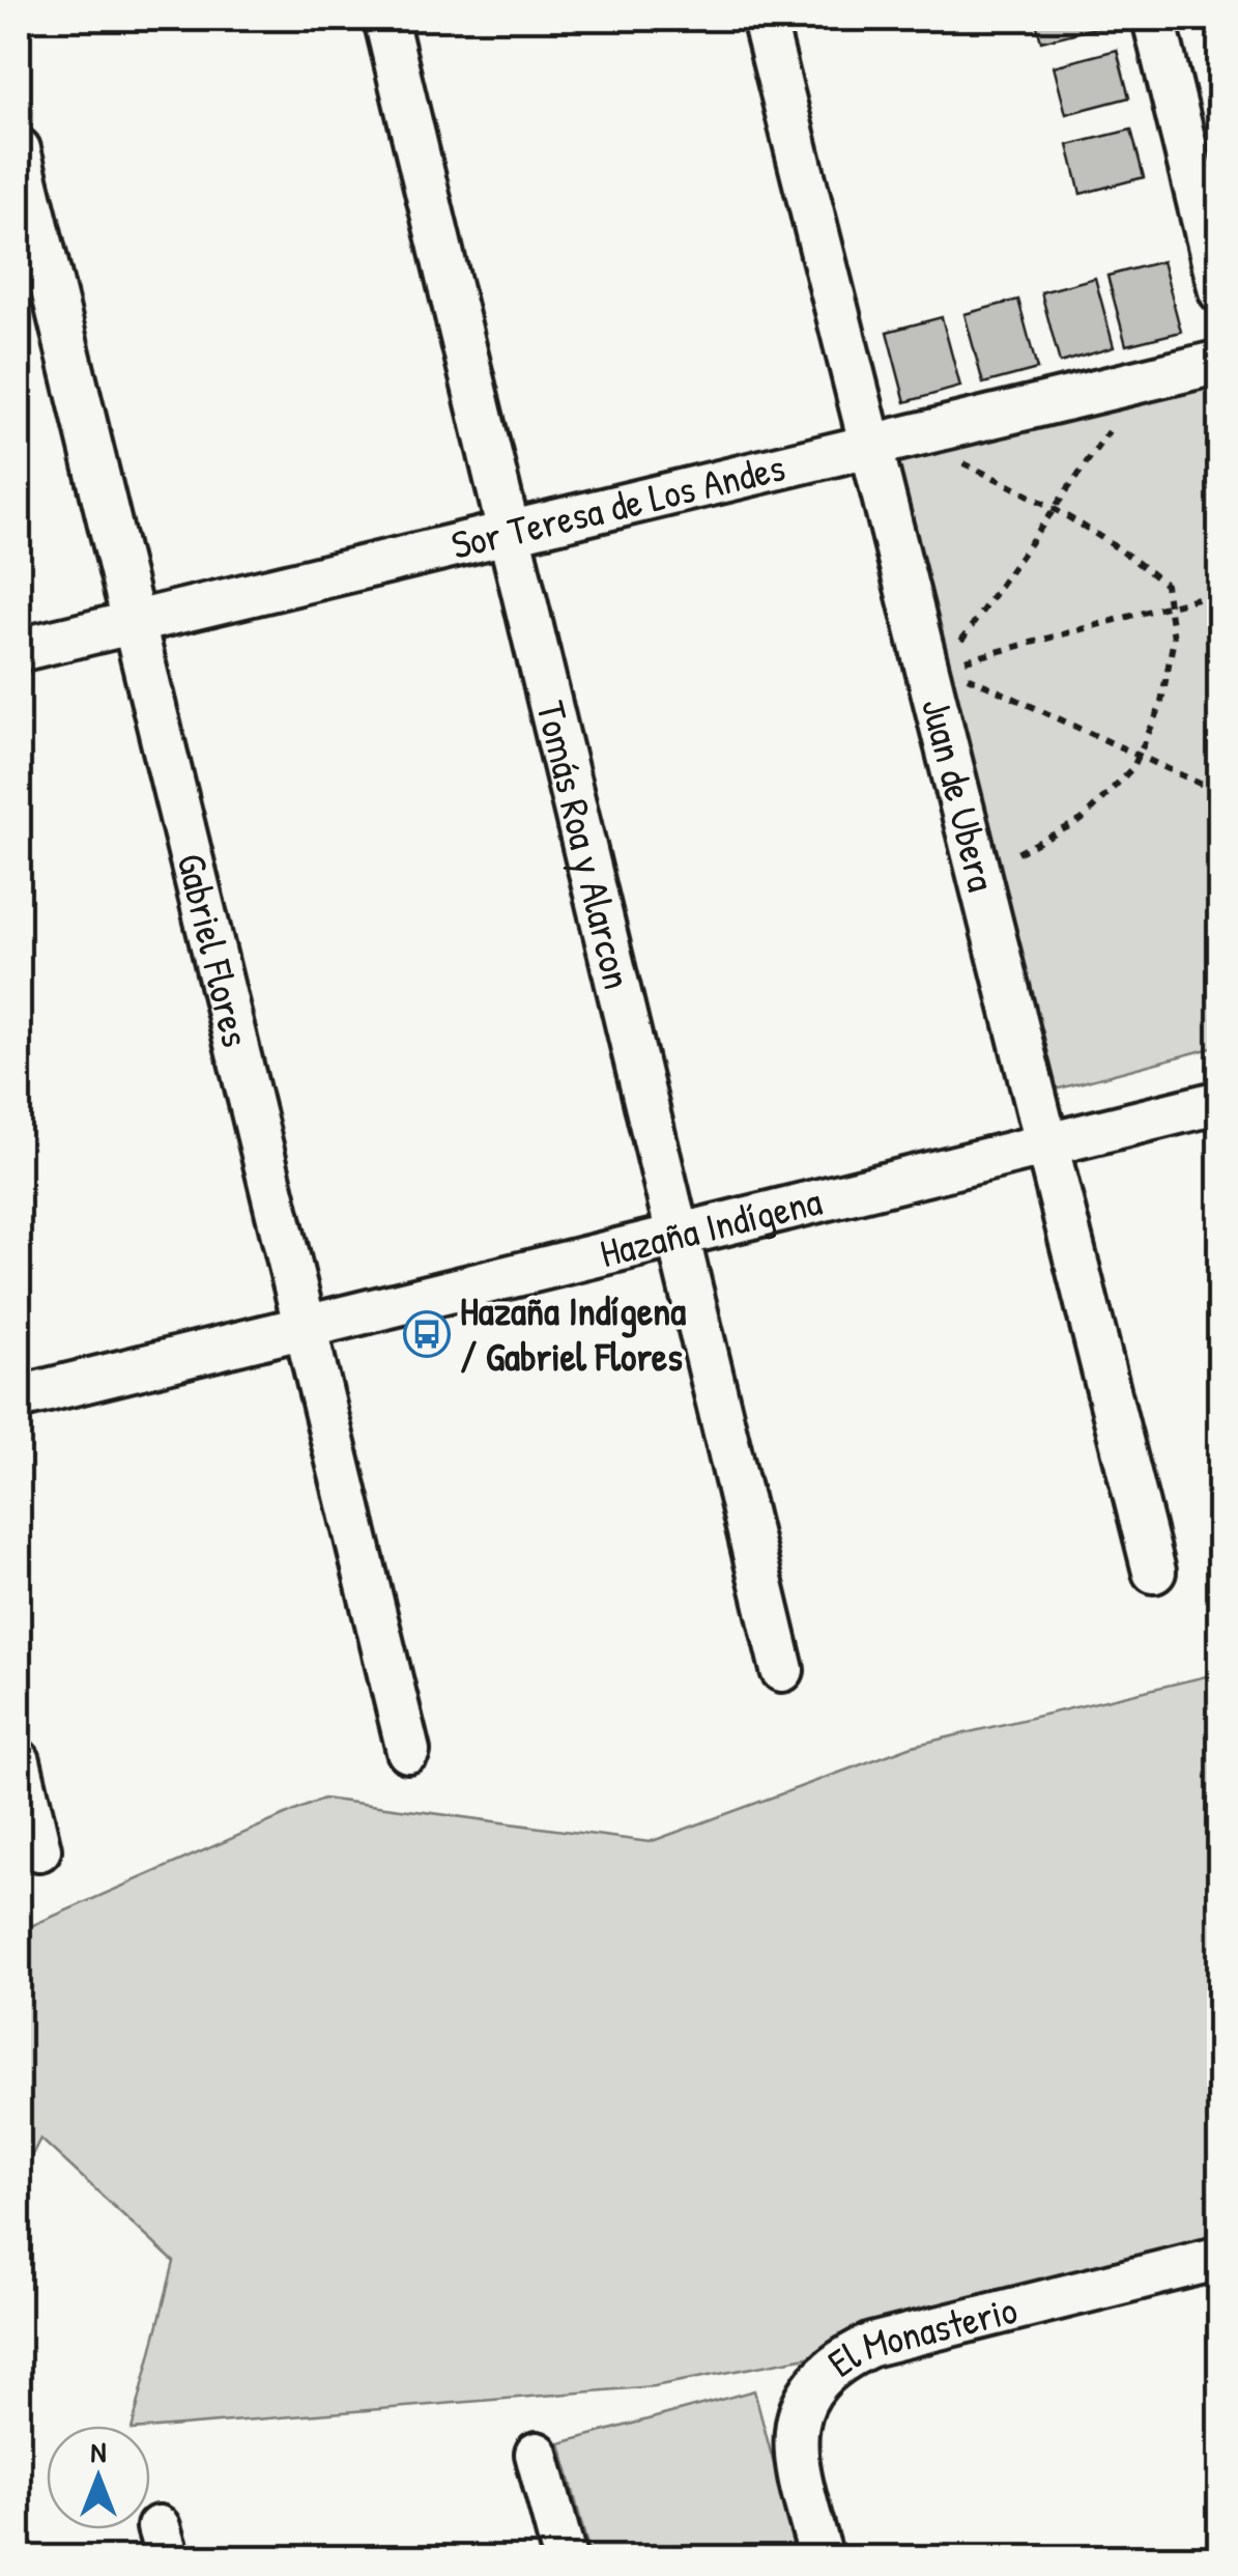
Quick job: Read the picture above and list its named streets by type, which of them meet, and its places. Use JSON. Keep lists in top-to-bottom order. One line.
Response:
{"streets":{"street":["Sor Teresa de Los Andes","Juan de Ubera","Tomás Roa y Alarcon","Gabriel Flores","Hazaña Indígena","El Monasterio"]},"crossings":[["Sor Teresa de Los Andes","Juan de Ubera"],["Sor Teresa de Los Andes","Tomás Roa y Alarcon"],["Sor Teresa de Los Andes","Gabriel Flores"],["Juan de Ubera","Hazaña Indígena"],["Tomás Roa y Alarcon","Hazaña Indígena"],["Gabriel Flores","Hazaña Indígena"]],"places":{"bus stop":["Hazaña Indígena / Gabriel Flores"]},"north":"top"}
